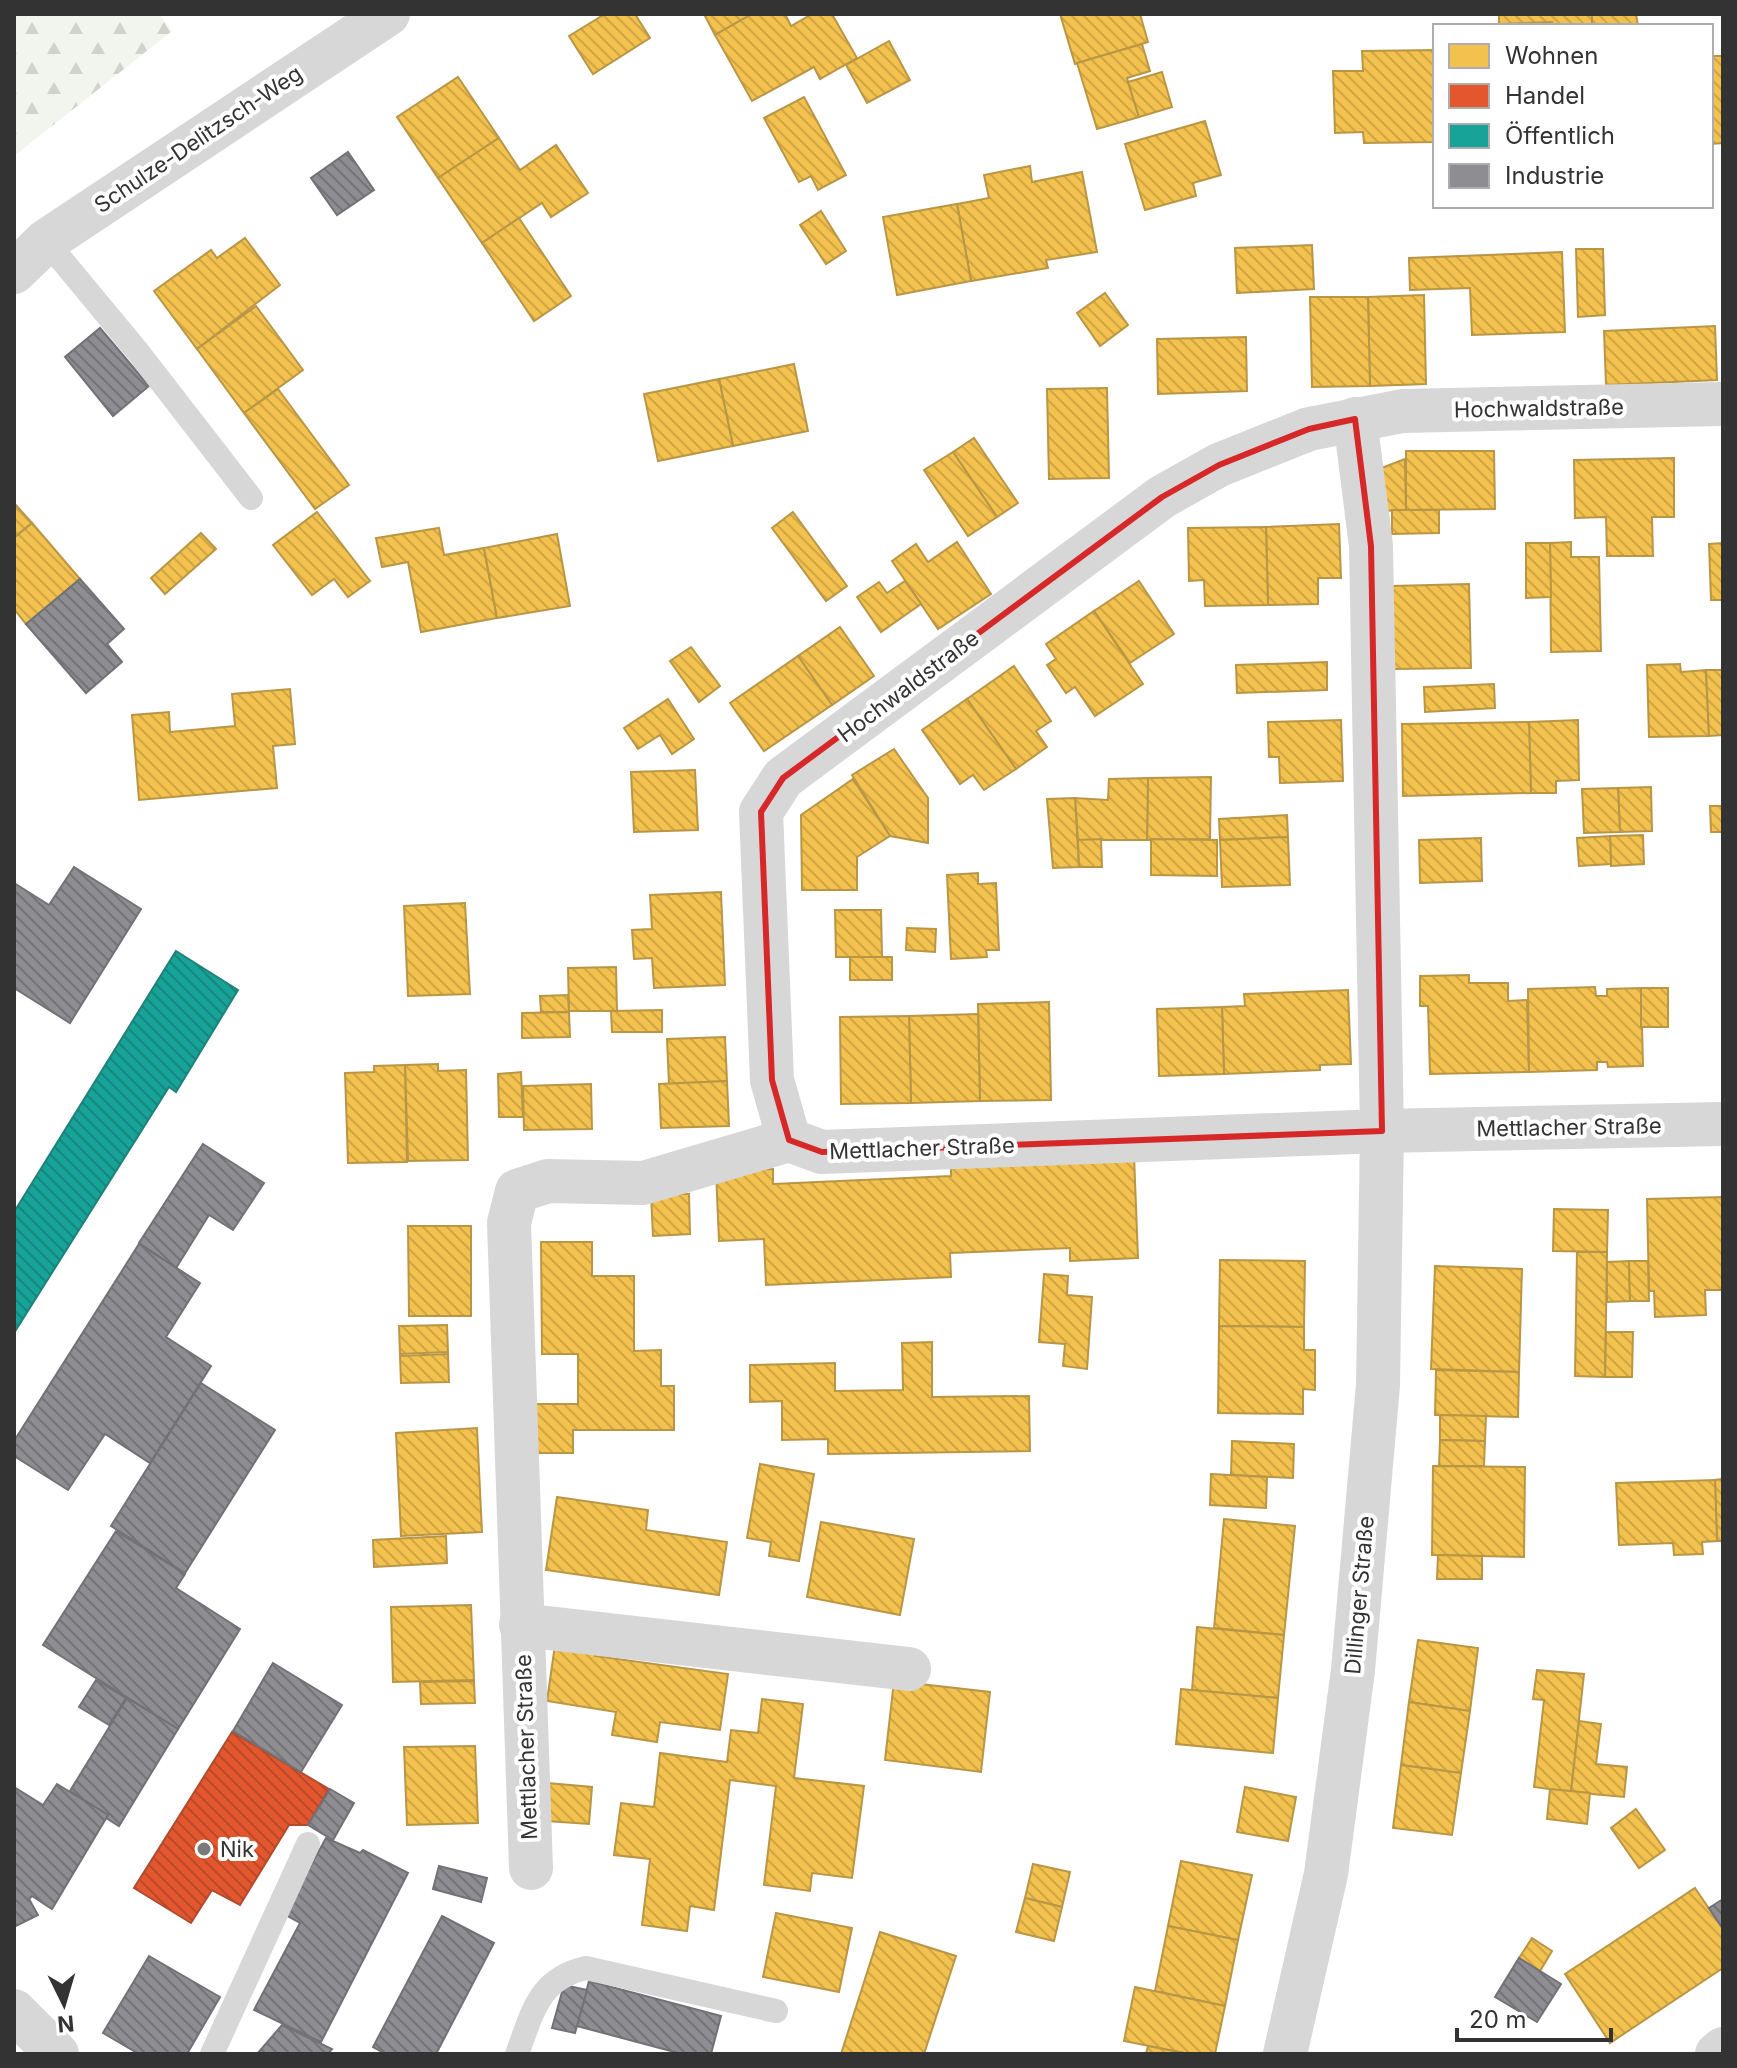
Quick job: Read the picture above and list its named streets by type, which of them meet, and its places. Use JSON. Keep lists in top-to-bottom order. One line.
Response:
{"streets":{"street":["Schulze-Delitzsch-Weg","Hochwaldstraße","Mettlacher Straße","Dillinger Straße"]},"crossings":[["Hochwaldstraße","Mettlacher Straße"],["Mettlacher Straße","Dillinger Straße"]],"places":["Nik"],"legend":["Wohnen","Handel","Öffentlich","Industrie"],"scale_bar":"20 m","north":"bottom"}
